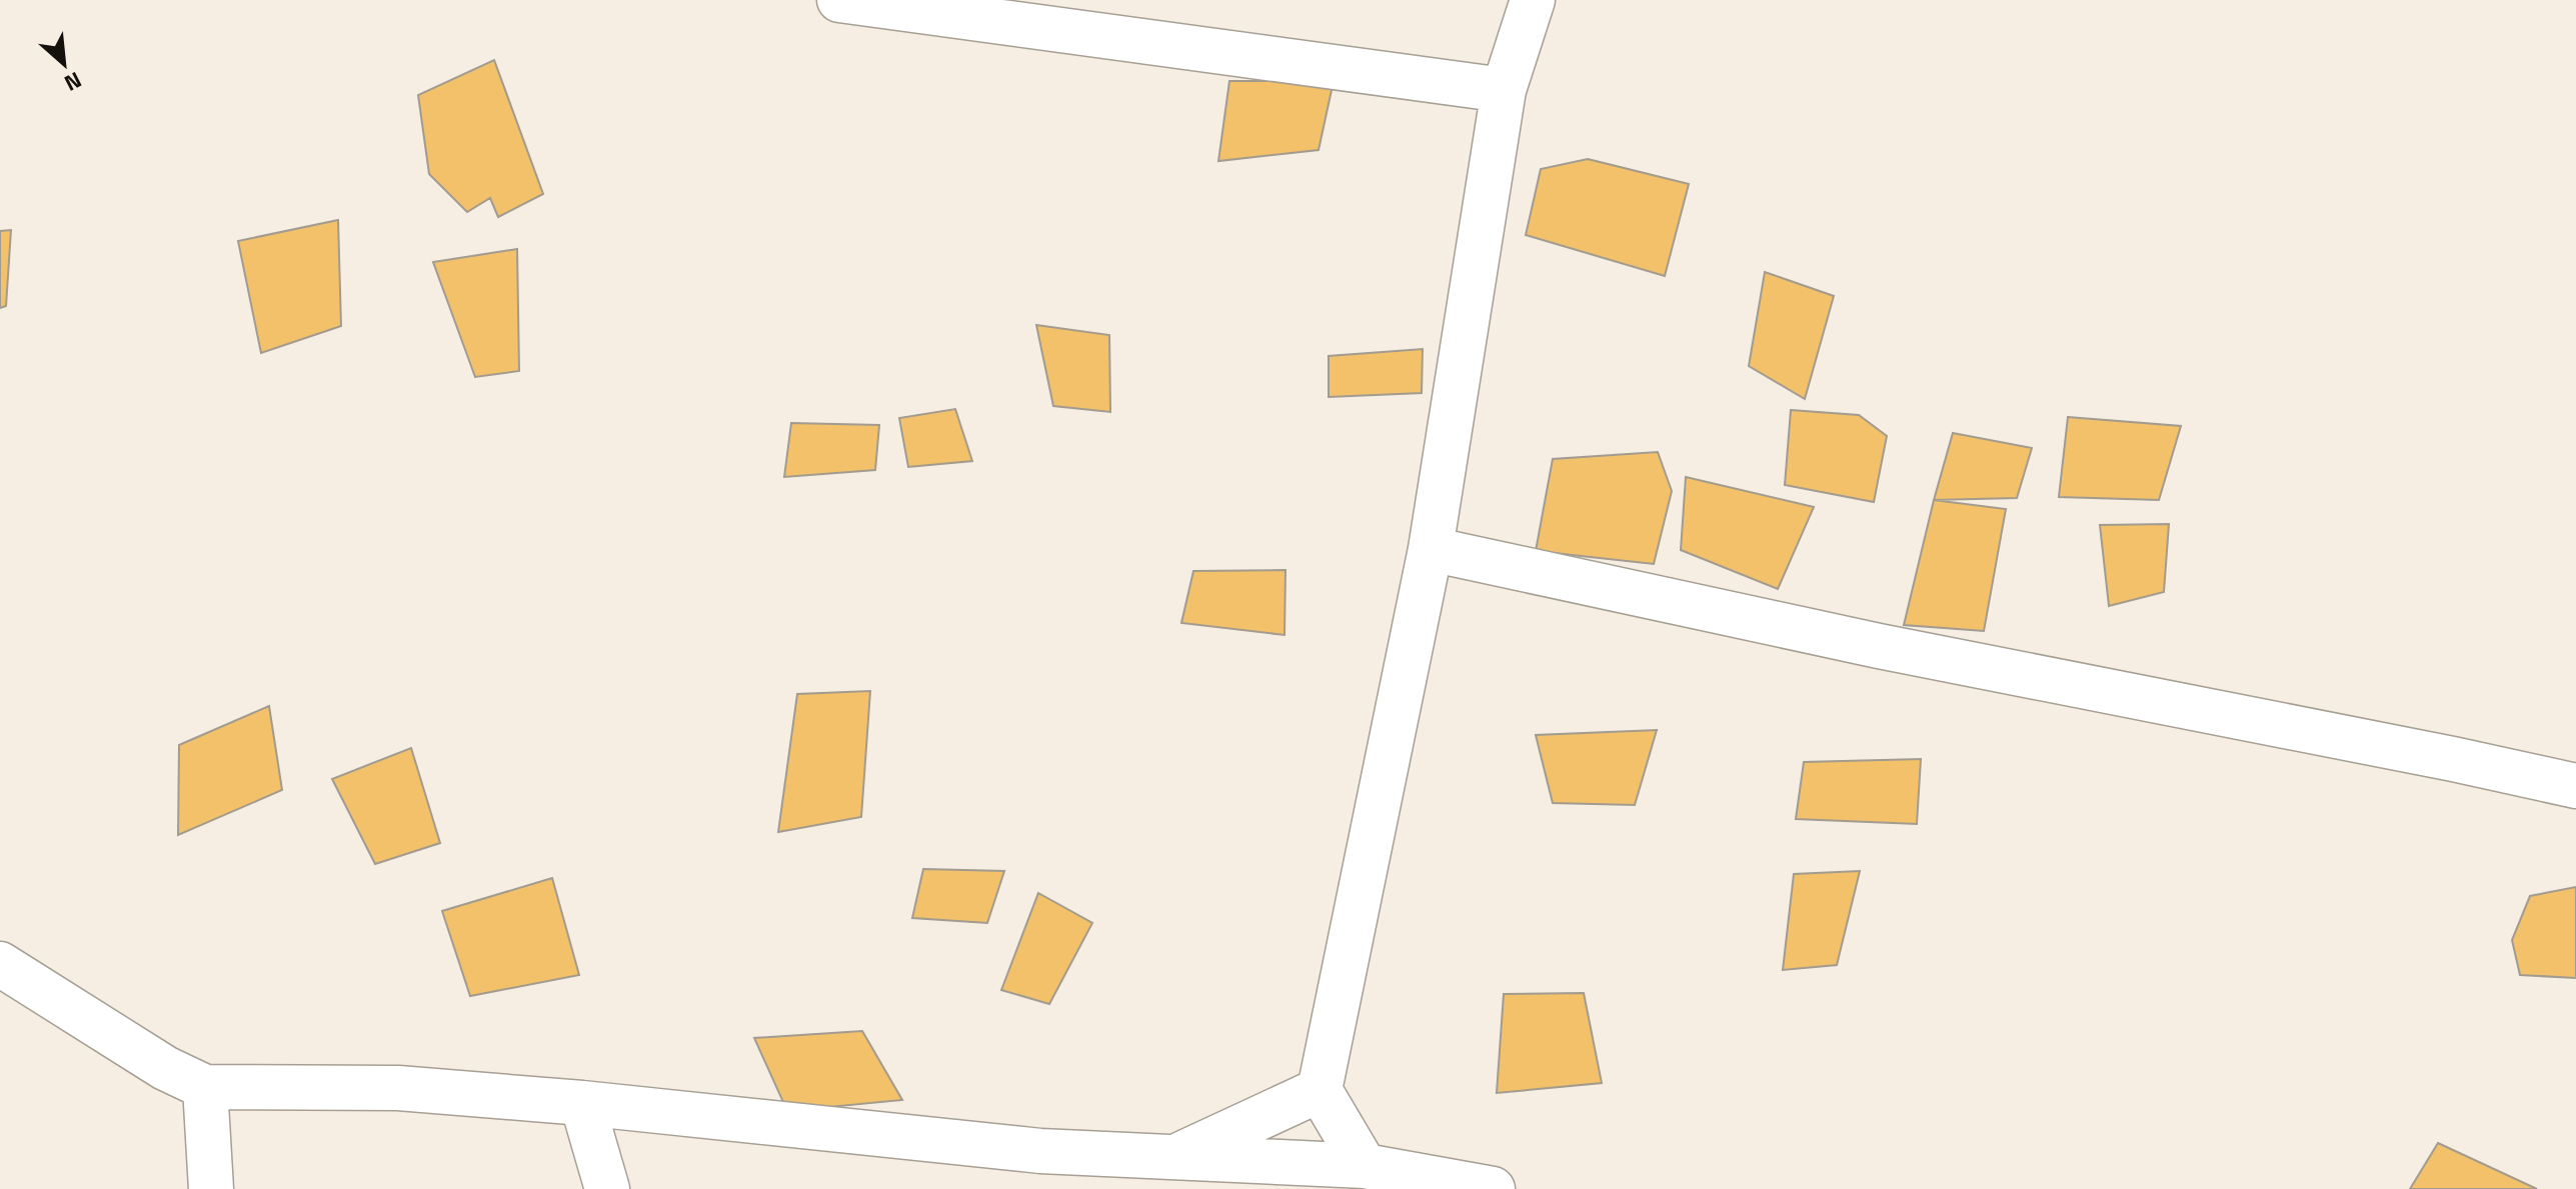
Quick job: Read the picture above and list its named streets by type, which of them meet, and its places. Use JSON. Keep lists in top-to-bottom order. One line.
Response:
{"north":"bottom right"}
